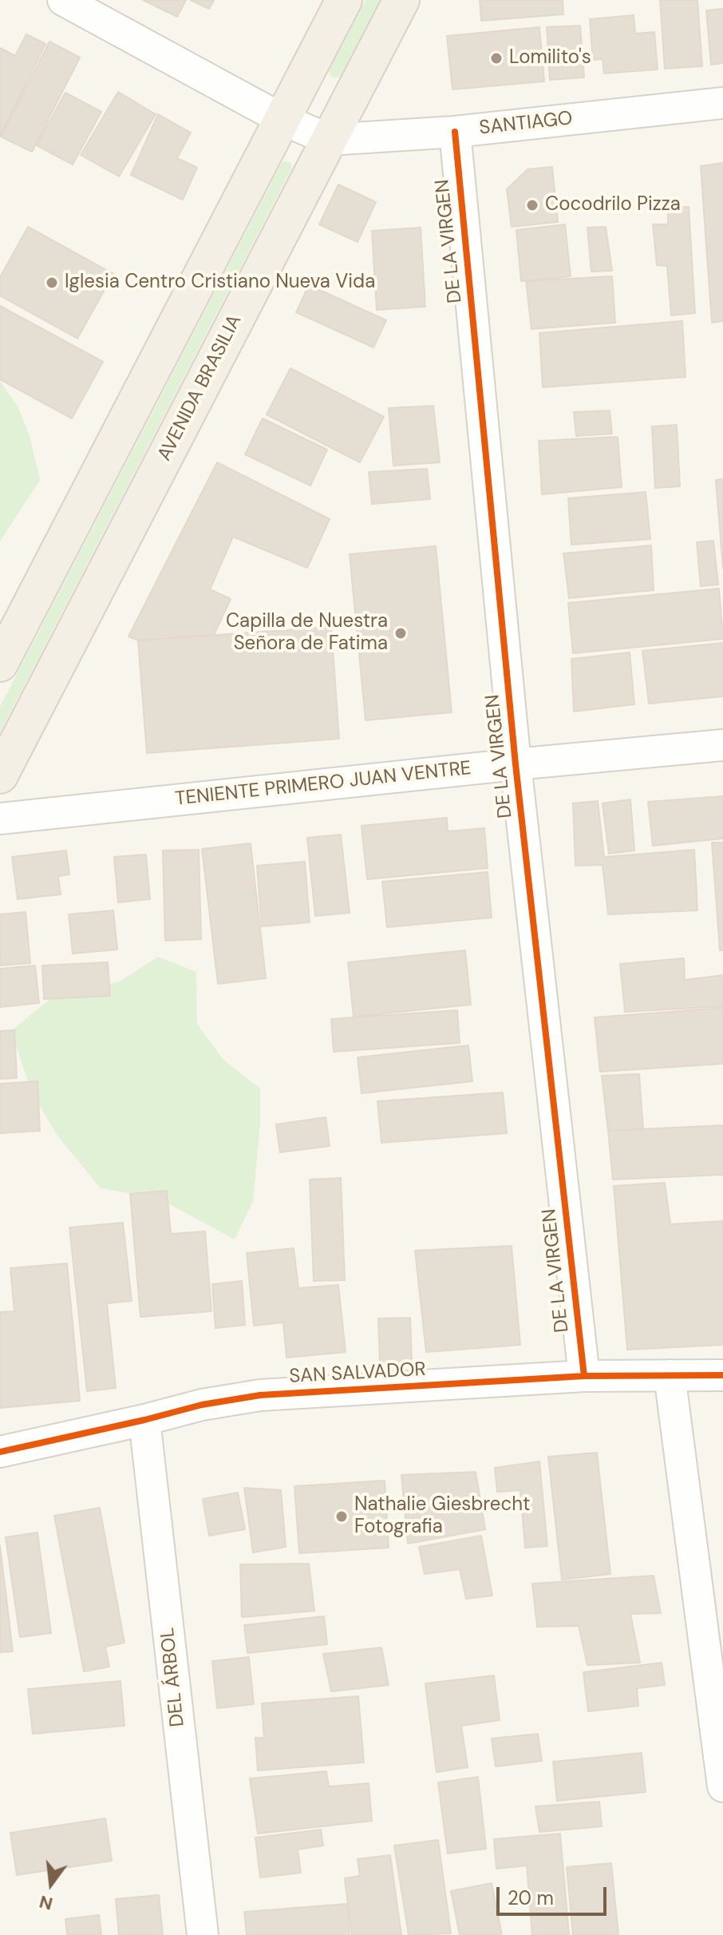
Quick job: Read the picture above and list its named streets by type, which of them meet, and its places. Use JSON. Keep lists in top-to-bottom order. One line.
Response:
{"streets":{"main road":["AVENIDA BRASILIA"],"street":["SANTIAGO","DE LA VIRGEN","TENIENTE PRIMERO JUAN VENTRE","SAN SALVADOR","DEL ÁRBOL"]},"crossings":[["SANTIAGO","DE LA VIRGEN"],["SANTIAGO","AVENIDA BRASILIA"],["DE LA VIRGEN","TENIENTE PRIMERO JUAN VENTRE"],["DE LA VIRGEN","SAN SALVADOR"],["SAN SALVADOR","DEL ÁRBOL"]],"places":["Lomilito's","Cocodrilo Pizza","Iglesia Centro Cristiano Nueva Vida","Capilla de Nuestra Señora de Fatima","Nathalie Giesbrecht Fotografia"],"scale_bar":"20 m","north":"bottom"}
